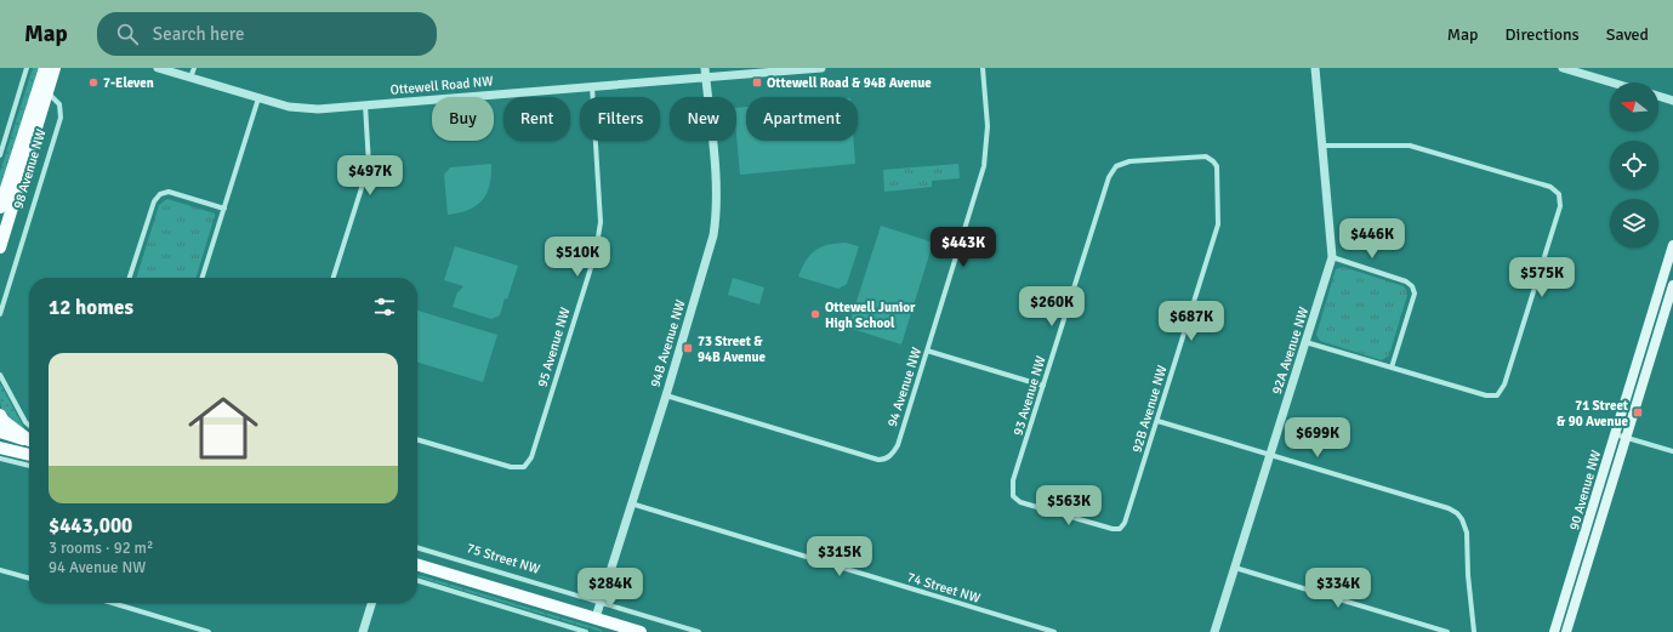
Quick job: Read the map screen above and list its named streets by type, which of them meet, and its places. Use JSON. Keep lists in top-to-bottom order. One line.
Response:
{"streets":{"main road":["98 Avenue NW","90 Avenue NW"],"street":["Ottewell Road NW","94B Avenue NW","95 Avenue NW","92A Avenue NW","94 Avenue NW","93 Avenue NW","92B Avenue NW","75 Street NW","74 Street NW"]},"crossings":[["Ottewell Road NW","94B Avenue NW"],["Ottewell Road NW","95 Avenue NW"],["94B Avenue NW","94 Avenue NW"],["94B Avenue NW","75 Street NW"],["94B Avenue NW","74 Street NW"],["93 Avenue NW","92B Avenue NW"]],"places":{"other":["7-Eleven","Ottewell Junior High School"],"transit":["Ottewell Road & 94B Avenue","73 Street & 94B Avenue","71 Street & 90 Avenue"]},"north":"left","page":{"header":"Map","search":"Search here","nav":["Map","Directions","Saved"],"chip":["Buy","Rent","Filters","New","Apartment"],"price":["$497K","$446K","$443K","$510K","$575K","$260K","$687K","$699K","$563K","$315K","$284K","$334K"],"heading":"12 homes","list":[{"name":"$443,000","note":"3 rooms · 92 m² · 94 Avenue NW"}]}}
